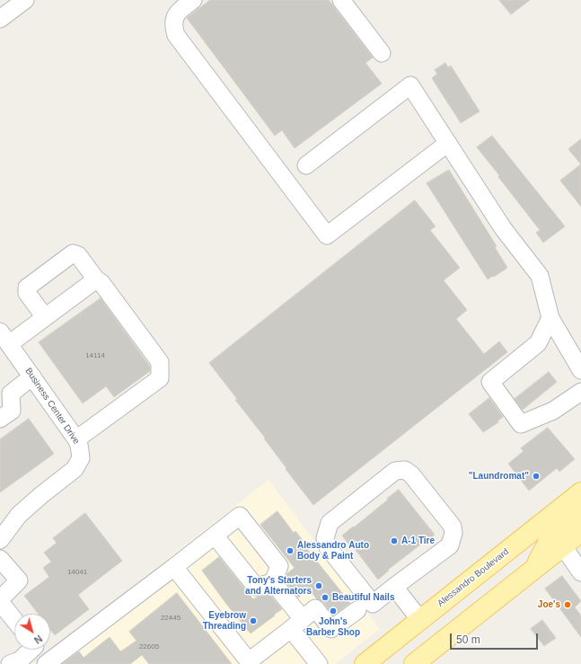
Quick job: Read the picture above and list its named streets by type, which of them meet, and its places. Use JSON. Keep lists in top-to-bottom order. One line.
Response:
{"streets":{"main road":["Alessandro Boulevard"],"street":["Business Center Drive"]},"places":["\"Laundromat\"","A-1 Tire","Alessandro Auto Body & Paint","Tony's Starters and Alternators","Beautiful Nails","Joe's","John's Barber Shop","Eyebrow Threading"],"house_numbers":["14114","14041","22445","22605"],"scale_bar":"50 m","north":"bottom right"}
